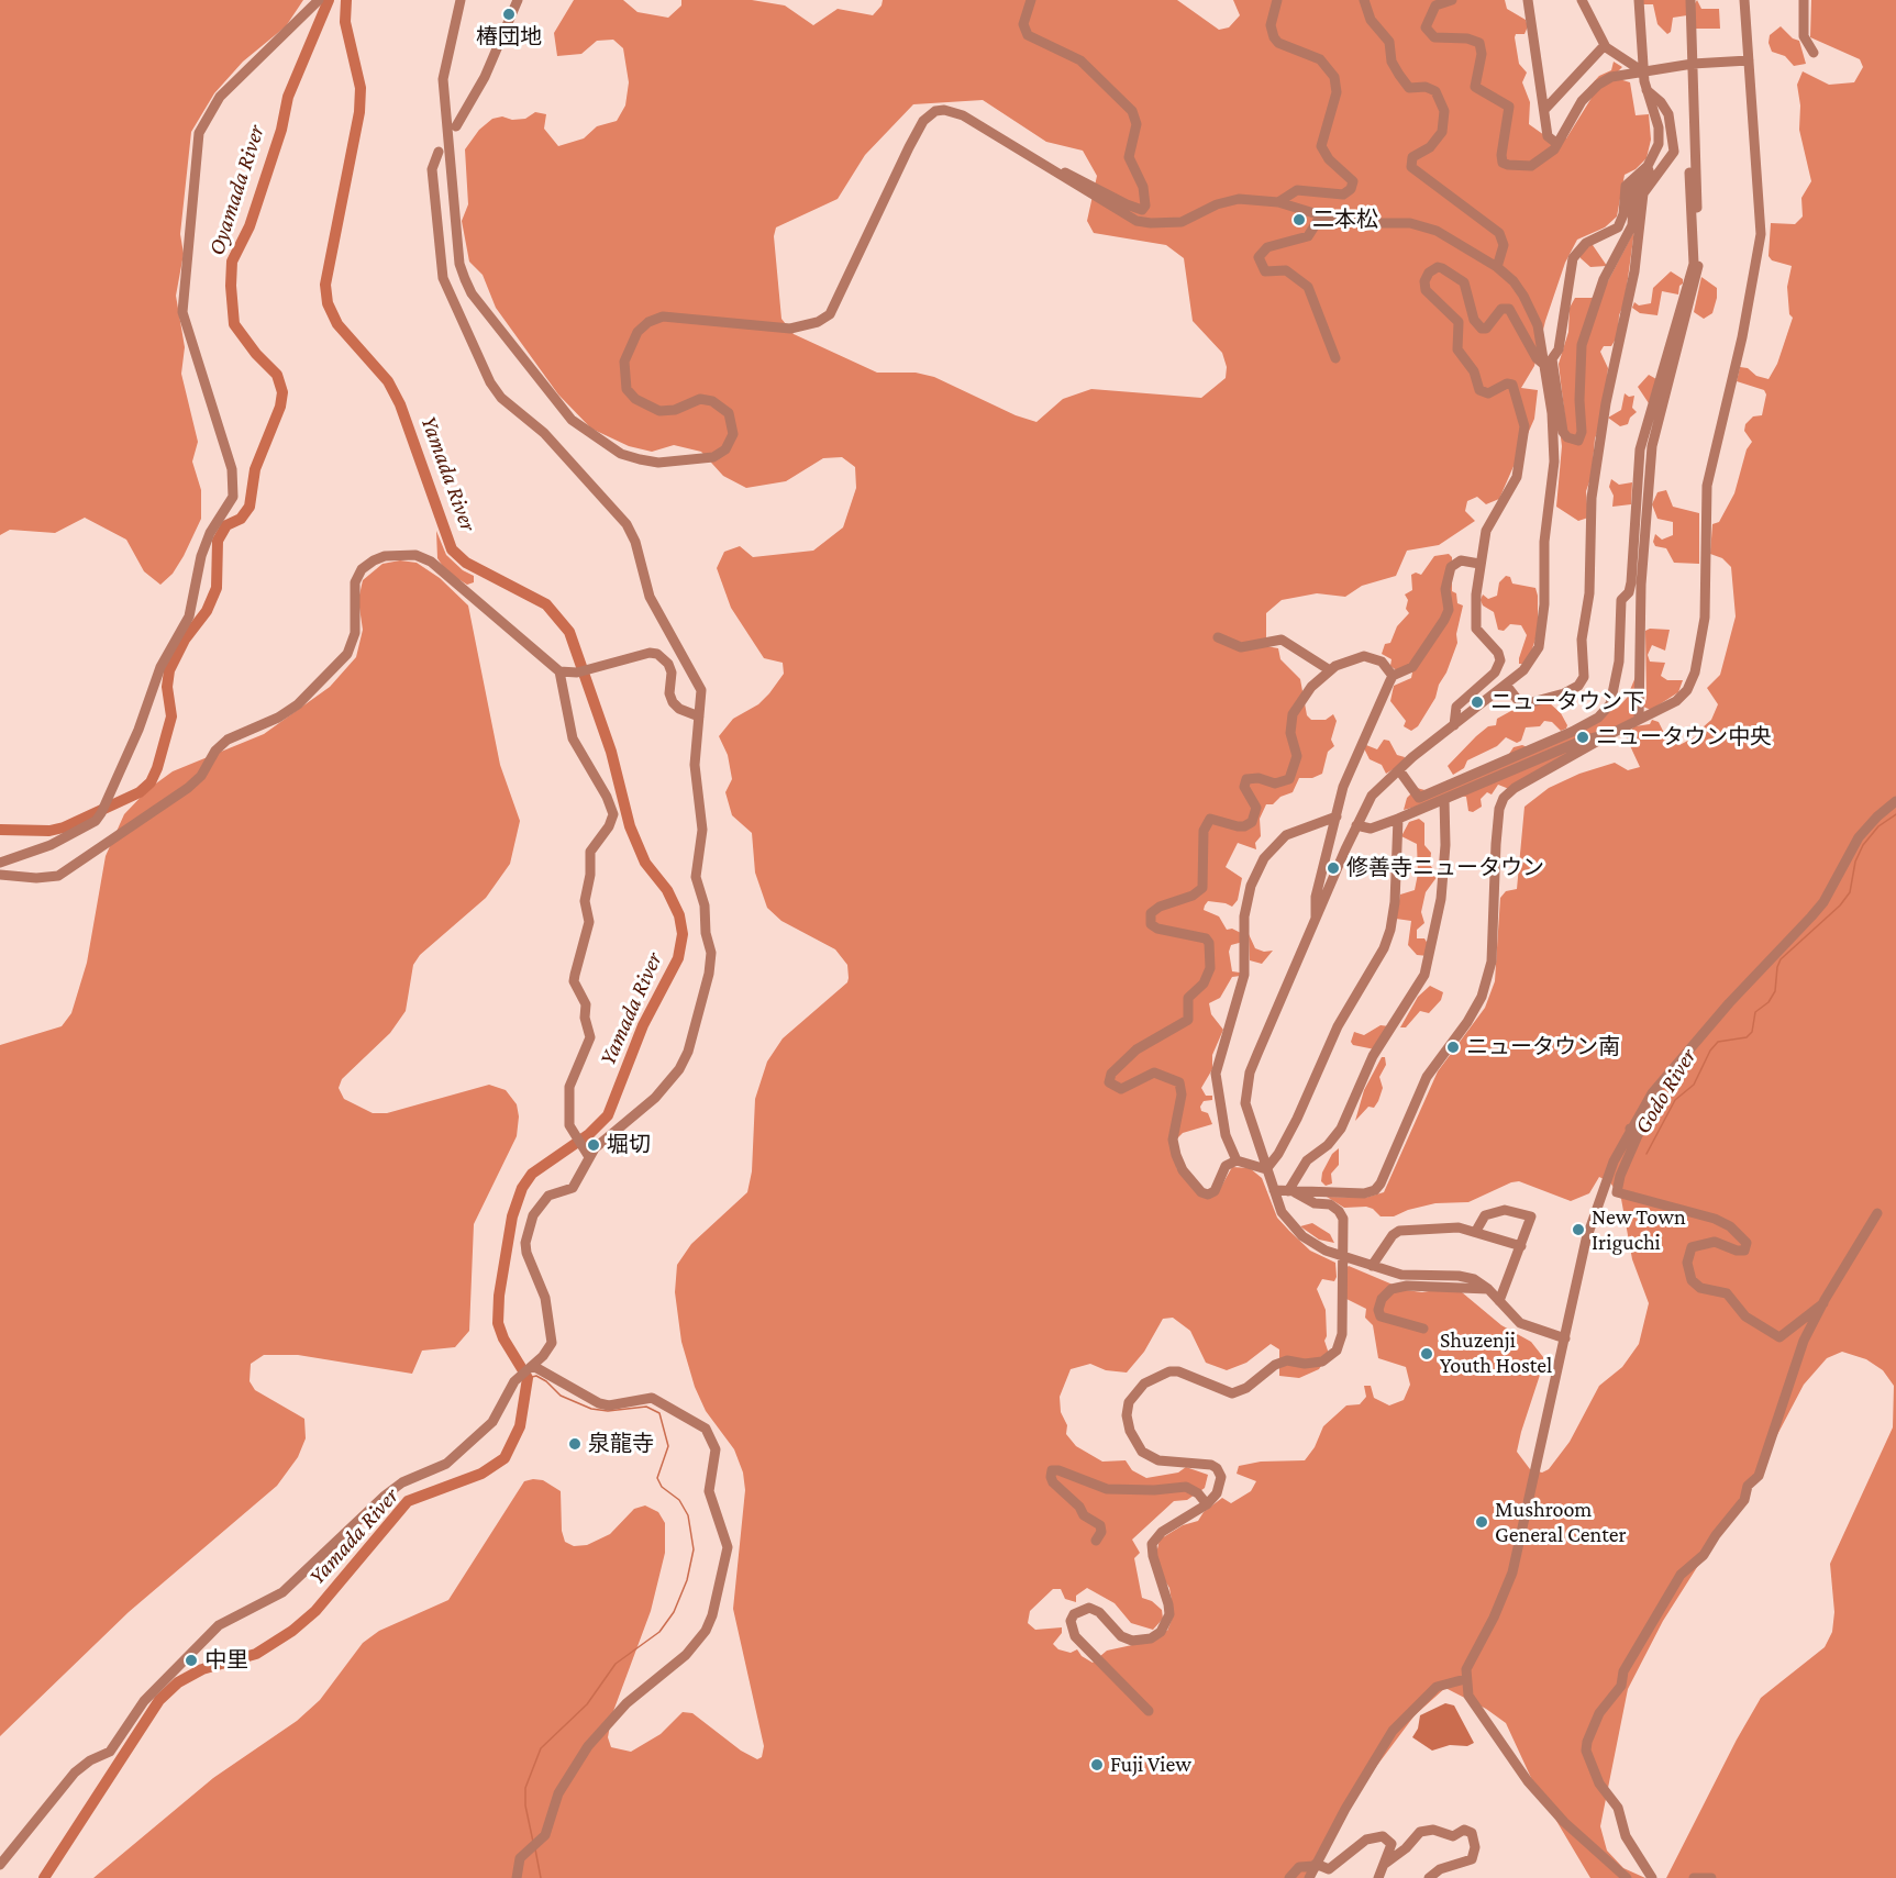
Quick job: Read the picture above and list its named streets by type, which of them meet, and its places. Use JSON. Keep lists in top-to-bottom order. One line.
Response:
{"water":["Oyamada River","Yamada River","Godo River"],"places":["椿団地","二本松","ニュータウン下","ニュータウン中央","修善寺ニュータウン","ニュータウン南","堀切","New Town Iriguchi","Shuzenji Youth Hostel","泉龍寺","Mushroom General Center","中里","Fuji View"]}
